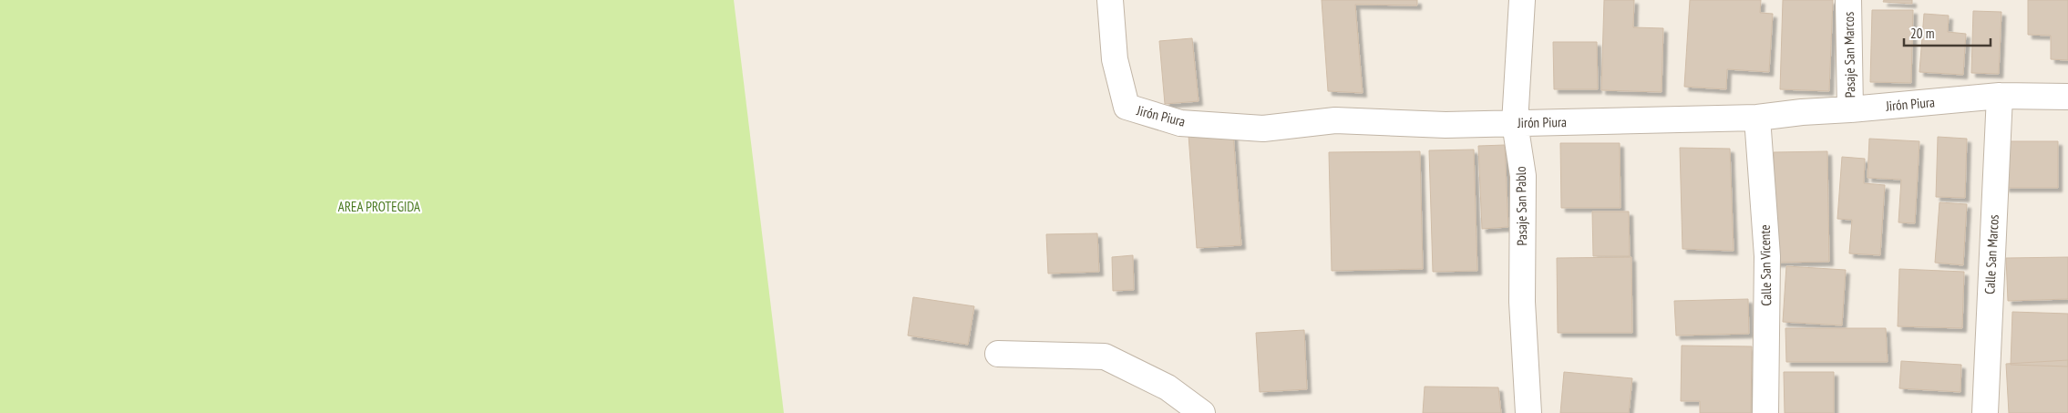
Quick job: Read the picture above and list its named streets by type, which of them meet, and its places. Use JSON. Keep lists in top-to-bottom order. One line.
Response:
{"streets":{"street":["Pasaje San Marcos","Jirón Piura","Pasaje San Pablo","Calle San Marcos","Calle San Vicente"]},"crossings":[["Pasaje San Marcos","Jirón Piura"],["Jirón Piura","Pasaje San Pablo"],["Jirón Piura","Calle San Marcos"],["Jirón Piura","Calle San Vicente"]],"parks":["AREA PROTEGIDA"],"scale_bar":"20 m"}
